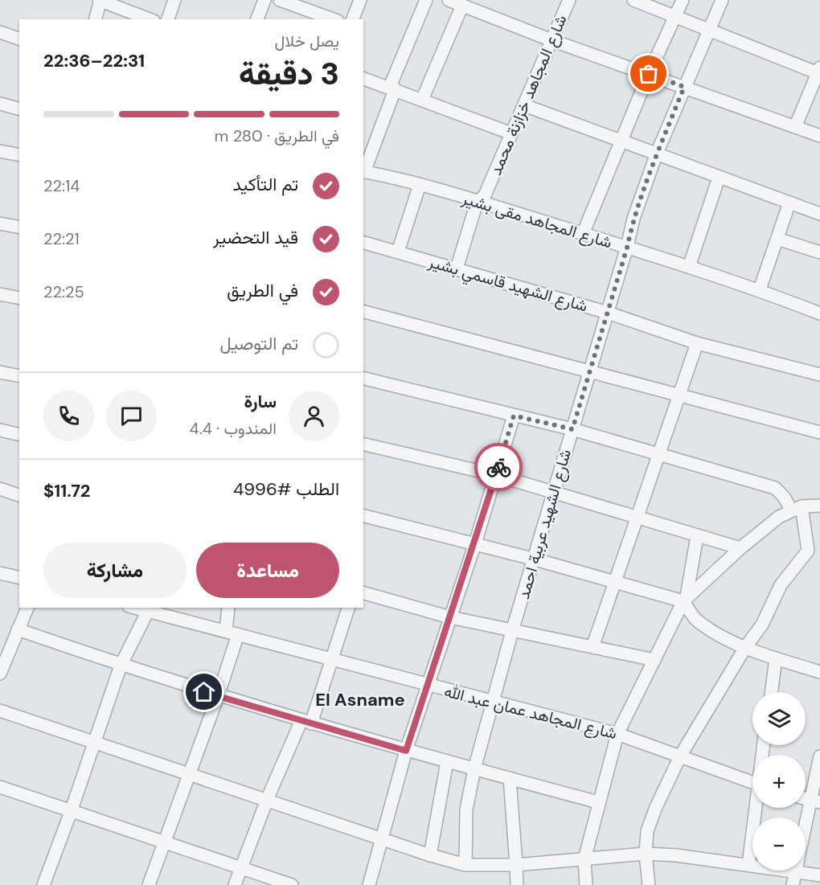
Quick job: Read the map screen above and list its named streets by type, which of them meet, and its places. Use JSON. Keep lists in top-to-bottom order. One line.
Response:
{"streets":{"street":["شارع المجاهد خزازنة محمد","شارع المجاهد مقى بشير","شارع الشهيد قاسمي بشير","شارع الشهيد عربية احمد","شارع المجاهد عمان عبد الله"]},"crossings":[["شارع المجاهد خزازنة محمد","شارع المجاهد مقى بشير"],["شارع المجاهد خزازنة محمد","شارع الشهيد قاسمي بشير"],["شارع المجاهد مقى بشير","شارع الشهيد عربية احمد"],["شارع الشهيد قاسمي بشير","شارع الشهيد عربية احمد"],["شارع الشهيد عربية احمد","شارع المجاهد عمان عبد الله"]],"districts":["El Asname"],"page":{"heading":["3 دقيقة","يصل خلال","22:31–22:36"],"panel":["سارة","المندوب · 4.4","الطلب #4996","$11.72"],"bar":"في الطريق · 280 m","list":[["تم التأكيد","22:14"],["قيد التحضير","22:21"],["في الطريق","22:25"],"تم التوصيل"],"buttons":["مساعدة","مشاركة"],"map_buttons":["+","−"]}}
